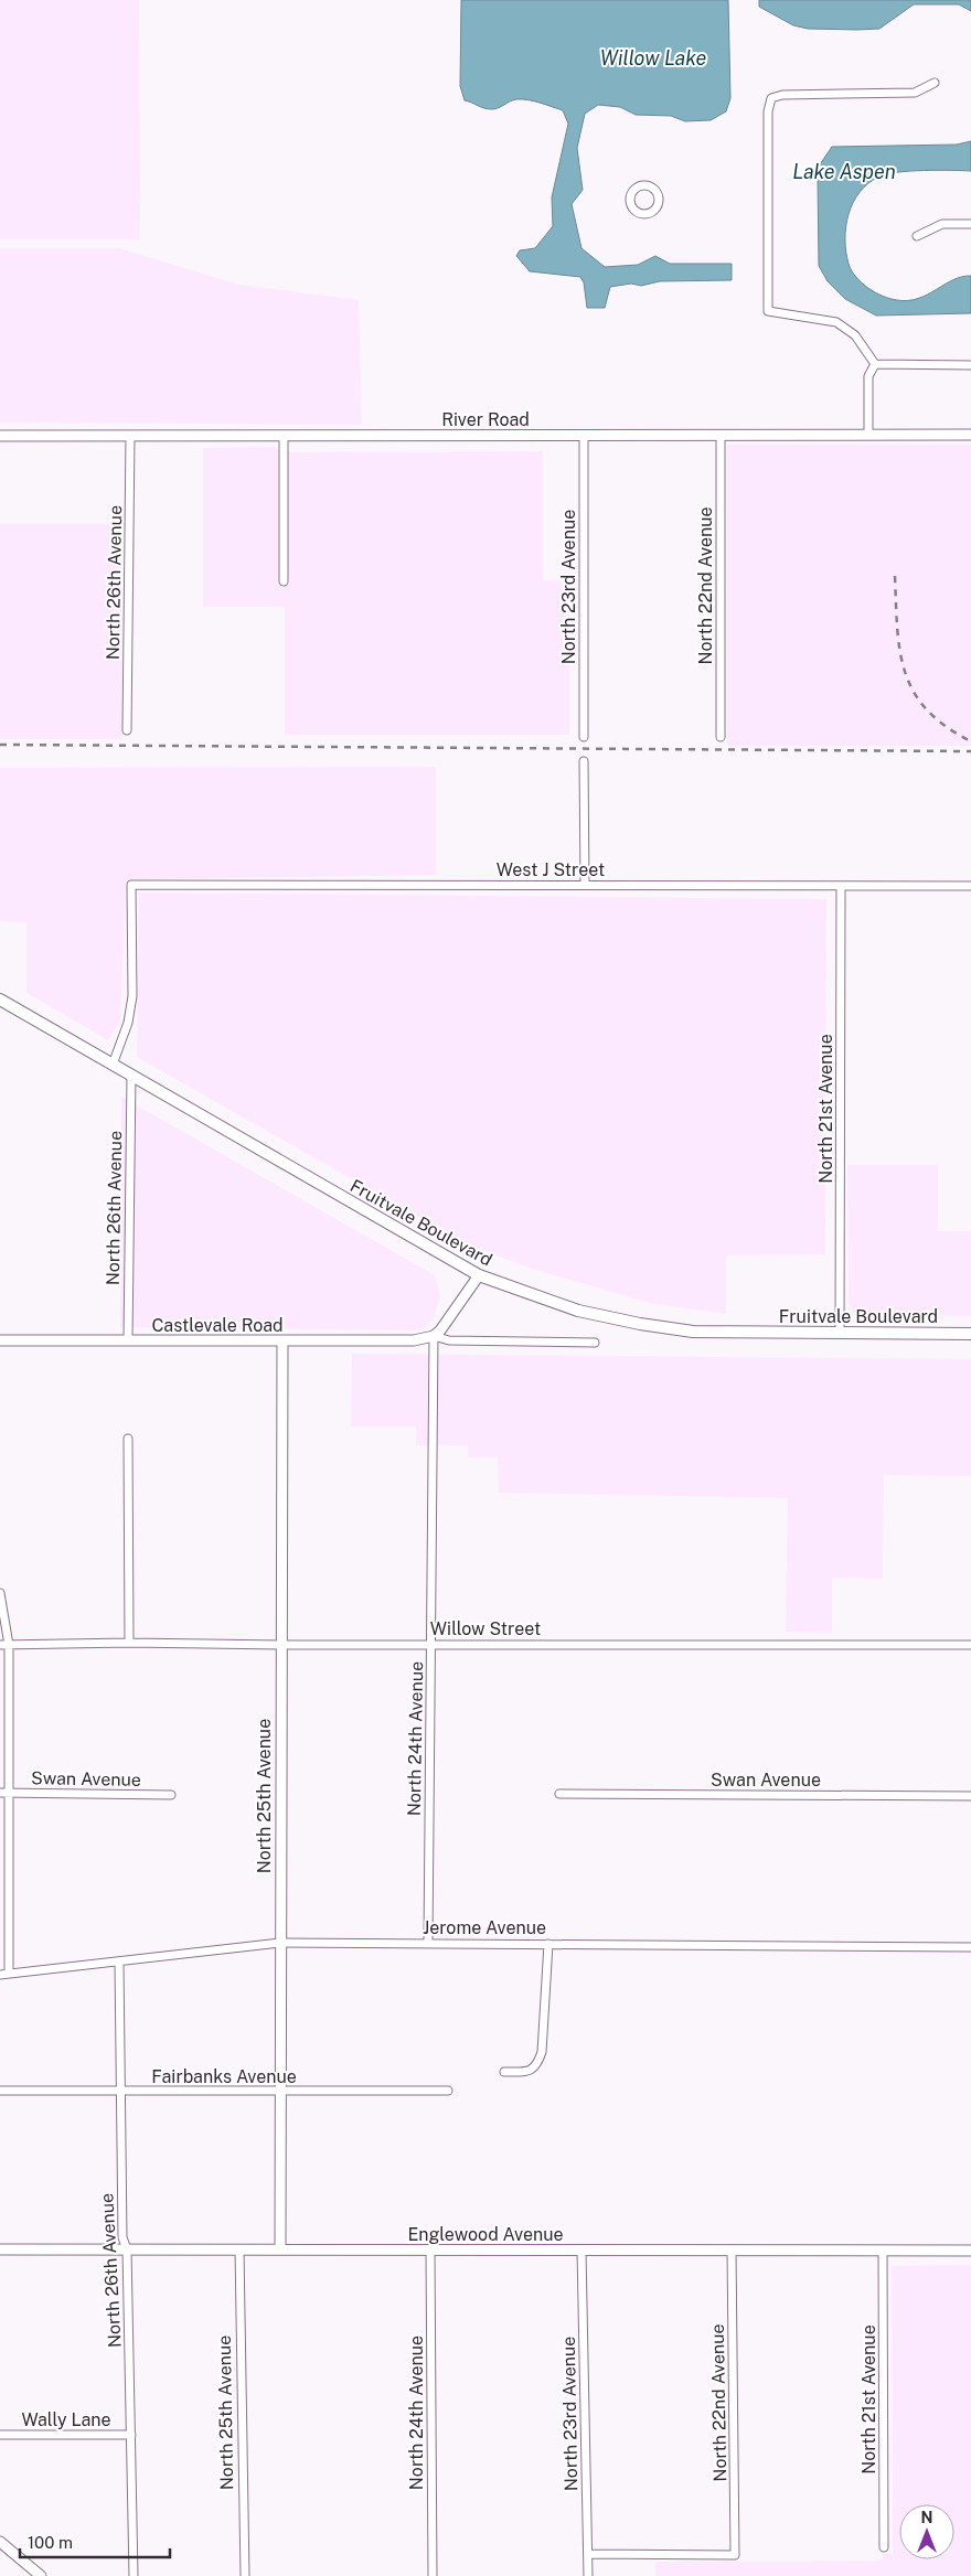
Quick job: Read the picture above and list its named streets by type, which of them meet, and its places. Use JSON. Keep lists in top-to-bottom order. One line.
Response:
{"streets":{"main road":["Fruitvale Boulevard"],"street":["River Road","North 26th Avenue","North 22nd Avenue","North 23rd Avenue","West J Street","North 21st Avenue","Castlevale Road","Willow Street","North 24th Avenue","Swan Avenue","North 25th Avenue","Jerome Avenue","Fairbanks Avenue","Englewood Avenue","Wally Lane"]},"crossings":[["River Road","North 26th Avenue"],["River Road","North 22nd Avenue"],["River Road","North 23rd Avenue"],["North 26th Avenue","Fruitvale Boulevard"],["North 26th Avenue","Castlevale Road"],["North 26th Avenue","Jerome Avenue"],["North 26th Avenue","Fairbanks Avenue"],["North 26th Avenue","Englewood Avenue"],["North 26th Avenue","Wally Lane"],["North 22nd Avenue","North 23rd Avenue"],["North 22nd Avenue","Englewood Avenue"],["North 23rd Avenue","Englewood Avenue"],["West J Street","North 21st Avenue"],["West J Street","Fruitvale Boulevard"],["North 21st Avenue","Fruitvale Boulevard"],["North 21st Avenue","Englewood Avenue"],["Castlevale Road","North 24th Avenue"],["Castlevale Road","North 25th Avenue"],["Willow Street","North 24th Avenue"],["Willow Street","North 25th Avenue"],["North 24th Avenue","Jerome Avenue"],["North 24th Avenue","Englewood Avenue"],["North 25th Avenue","Jerome Avenue"],["North 25th Avenue","Fairbanks Avenue"],["North 25th Avenue","Englewood Avenue"]],"water":["Willow Lake","Lake Aspen"],"scale_bar":"100 m","north":"top"}
